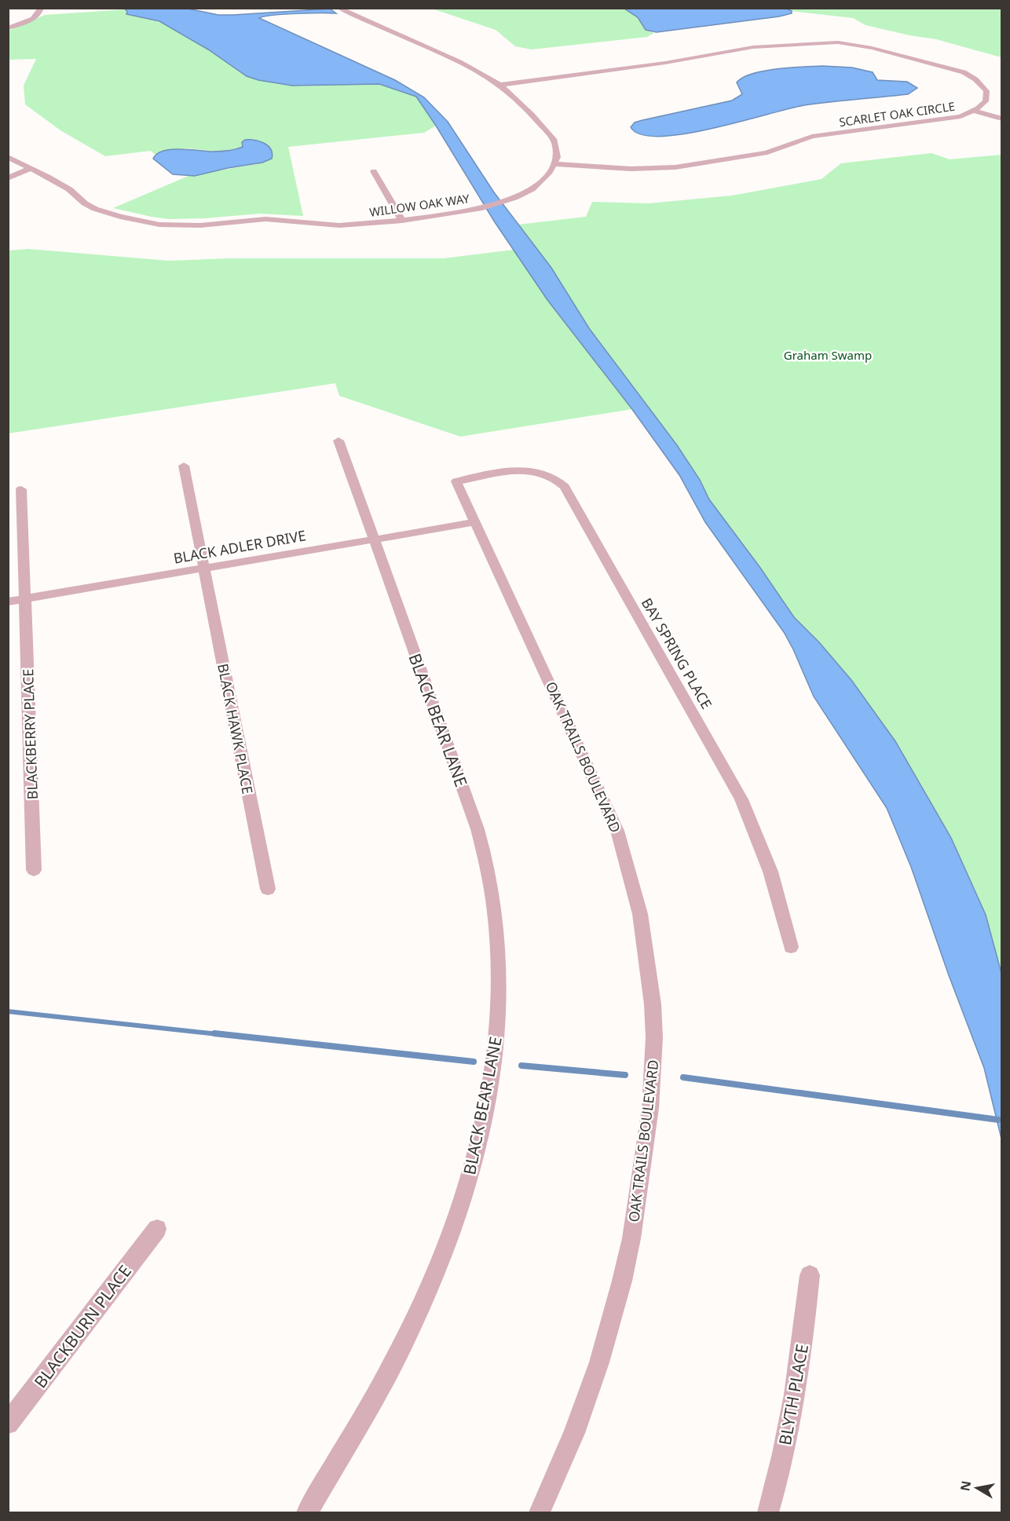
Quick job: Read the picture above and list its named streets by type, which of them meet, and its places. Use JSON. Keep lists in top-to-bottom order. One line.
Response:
{"streets":{"street":["SCARLET OAK CIRCLE","WILLOW OAK WAY","BLACK ADLER DRIVE","BAY SPRING PLACE","BLACK BEAR LANE","BLACK HAWK PLACE","BLACKBERRY PLACE","OAK TRAILS BOULEVARD","BLACKBURN PLACE","BLYTH PLACE"]},"crossings":[["SCARLET OAK CIRCLE","WILLOW OAK WAY"],["BLACK ADLER DRIVE","BLACK BEAR LANE"],["BLACK ADLER DRIVE","BLACK HAWK PLACE"],["BLACK ADLER DRIVE","BLACKBERRY PLACE"],["BLACK ADLER DRIVE","OAK TRAILS BOULEVARD"],["BAY SPRING PLACE","OAK TRAILS BOULEVARD"]],"parks":["Graham Swamp"],"north":"left"}
